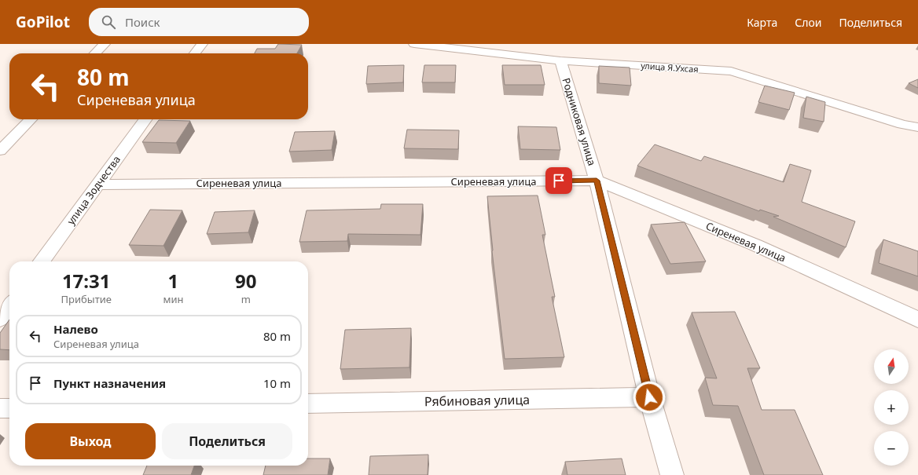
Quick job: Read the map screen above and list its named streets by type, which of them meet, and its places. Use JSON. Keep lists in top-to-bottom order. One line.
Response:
{"streets":{"street":["улица Я.Ухсая","Родниковая улица","Сиреневая улица","улица Зодчества","Рябиновая улица"]},"crossings":[["улица Я.Ухсая","Родниковая улица"],["Родниковая улица","Сиреневая улица"],["Родниковая улица","Рябиновая улица"],["Сиреневая улица","улица Зодчества"]],"north":"top","page":{"header":"GoPilot","search":"Поиск","nav":["Карта","Слои","Поделиться"],"turn":["80 m","Сиреневая улица"],"eta":["17:31","Прибытие","1","мин","90","m"],"list":[{"name":"Налево","note":"Сиреневая улица","value":"80 m"},{"name":"Пункт назначения","value":"10 m"}],"map_buttons":["+","−"],"buttons":["Выход","Поделиться"]}}
